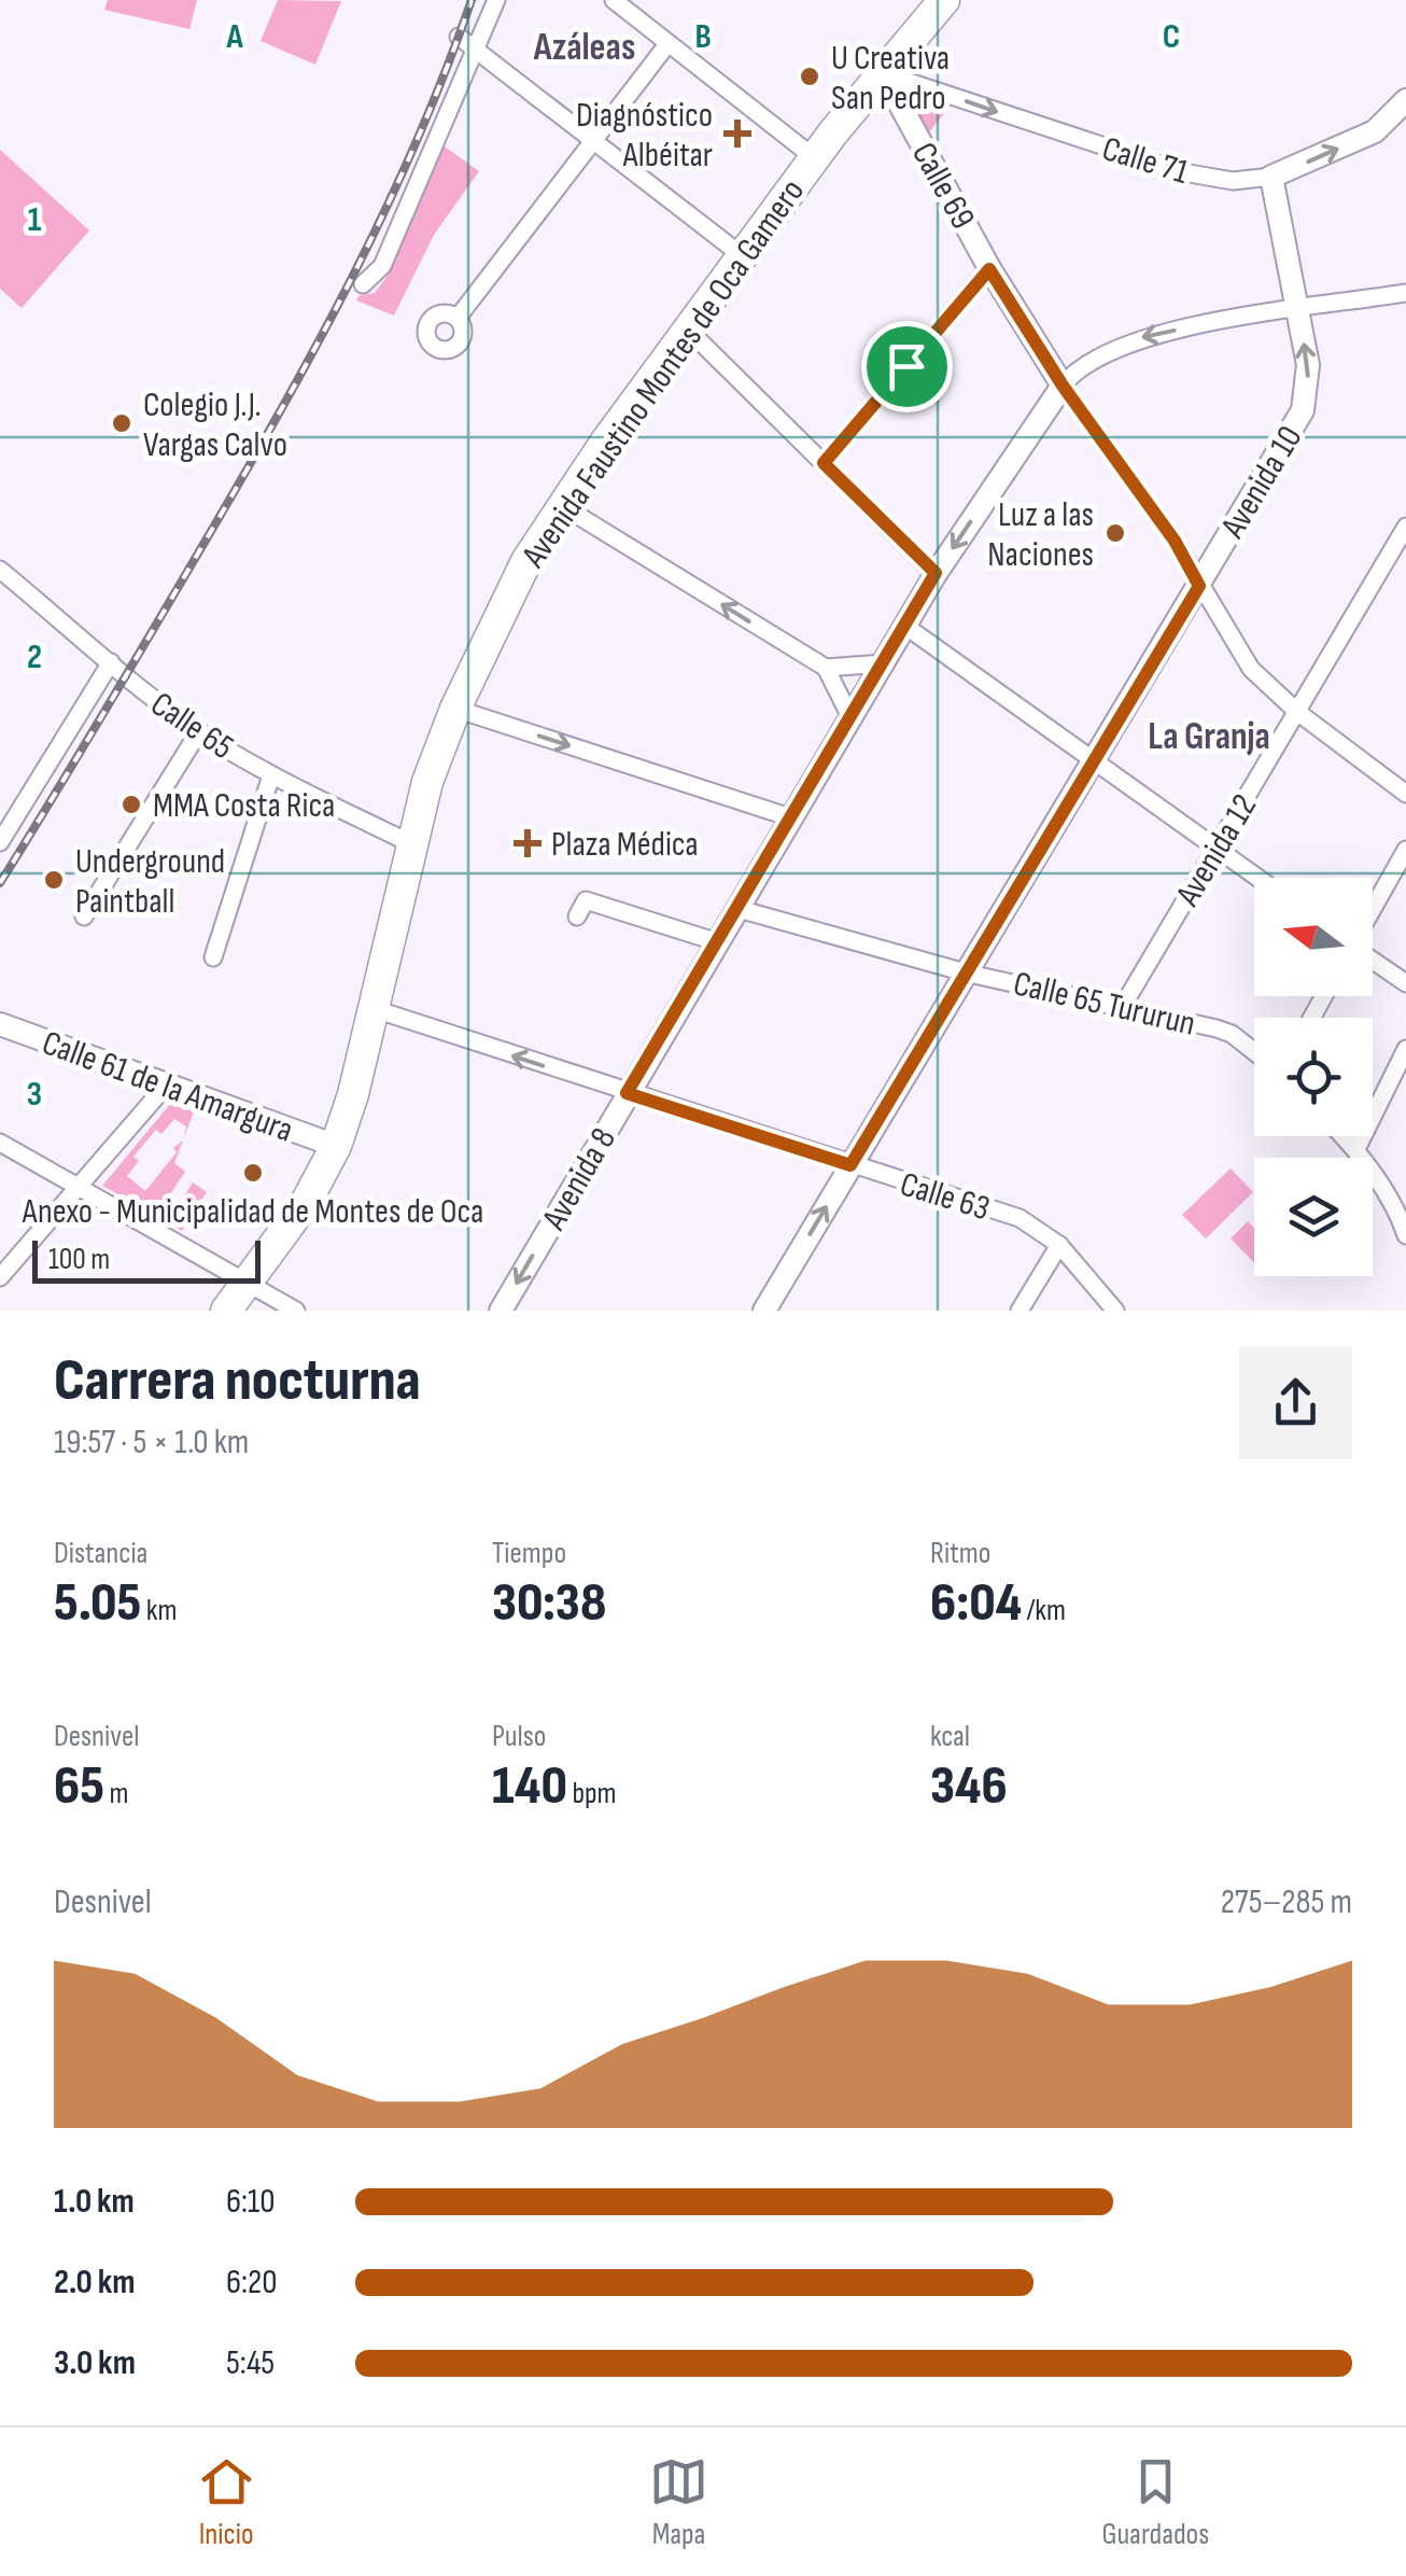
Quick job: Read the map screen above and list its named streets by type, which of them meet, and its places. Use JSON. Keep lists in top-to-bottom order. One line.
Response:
{"streets":{"highway":["Avenida Faustino Montes de Oca Gamero"],"street":["Calle 71","Calle 69","Avenida 10","Calle 65","Avenida 12","Calle 65 Tururun","Calle 61 de la Amargura","Avenida 8","Calle 63"]},"crossings":[["Calle 71","Calle 69"],["Calle 71","Avenida Faustino Montes de Oca Gamero"],["Calle 71","Avenida 10"],["Calle 69","Avenida Faustino Montes de Oca Gamero"],["Calle 69","Avenida 10"],["Calle 69","Avenida 12"],["Calle 69","Avenida 8"],["Avenida Faustino Montes de Oca Gamero","Calle 65"],["Avenida Faustino Montes de Oca Gamero","Calle 61 de la Amargura"],["Avenida Faustino Montes de Oca Gamero","Calle 63"],["Avenida 10","Calle 65 Tururun"],["Avenida 10","Calle 63"],["Avenida 12","Calle 65 Tururun"],["Calle 65 Tururun","Avenida 8"],["Avenida 8","Calle 63"]],"one_way":["Calle 71","Avenida 10"],"districts":["Azáleas","La Granja"],"places":{"other":["U Creativa San Pedro","Colegio J.J. Vargas Calvo","Luz a las Naciones","MMA Costa Rica","Underground Paintball","Anexo - Municipalidad de Montes de Oca"],"health":["Diagnóstico Albéitar","Plaza Médica"]},"scale_bar":"100 m","north":"left","page":{"scale":"100 m","heading":["Carrera nocturna","19:57 · 5 × 1.0 km"],"stats":[["Distancia","5.05 km"],["Tiempo","30:38"],["Ritmo","6:04 /km"],["Desnivel","65 m"],["Pulso","140 bpm"],["kcal","346"]],"chart":["Desnivel","275–285 m"],"list":[{"name":"1.0 km","note":"6:10"},{"name":"2.0 km","note":"6:20"},{"name":"3.0 km","note":"5:45"}],"tabs":["Inicio","Mapa","Guardados"]},"grid":{"columns":["A","B","C"],"rows":["1","2","3"]}}
